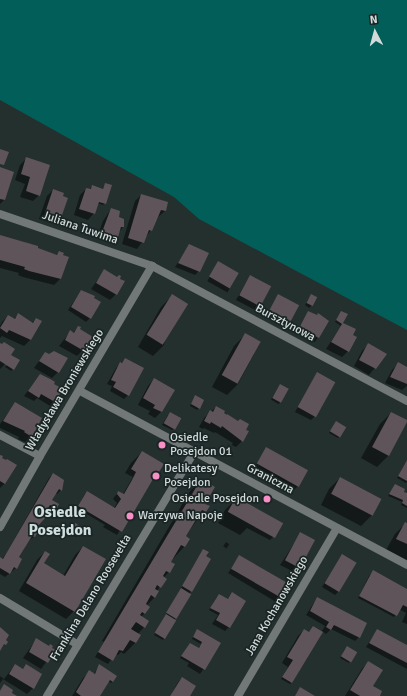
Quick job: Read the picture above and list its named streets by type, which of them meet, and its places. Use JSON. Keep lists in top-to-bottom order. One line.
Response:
{"streets":{"street":["Juliana Tuwima","Bursztynowa","Władysława Broniewskiego","Graniczna","Franklina Delano Roosevelta","Jana Kochanowskiego"]},"crossings":[["Juliana Tuwima","Bursztynowa"],["Juliana Tuwima","Władysława Broniewskiego"],["Bursztynowa","Władysława Broniewskiego"],["Władysława Broniewskiego","Graniczna"],["Graniczna","Franklina Delano Roosevelta"],["Graniczna","Jana Kochanowskiego"]],"districts":["Osiedle Posejdon"],"places":["Osiedle Posejdon 01","Delikatesy Posejdon","Osiedle Posejdon","Warzywa Napoje"],"north":"top"}
